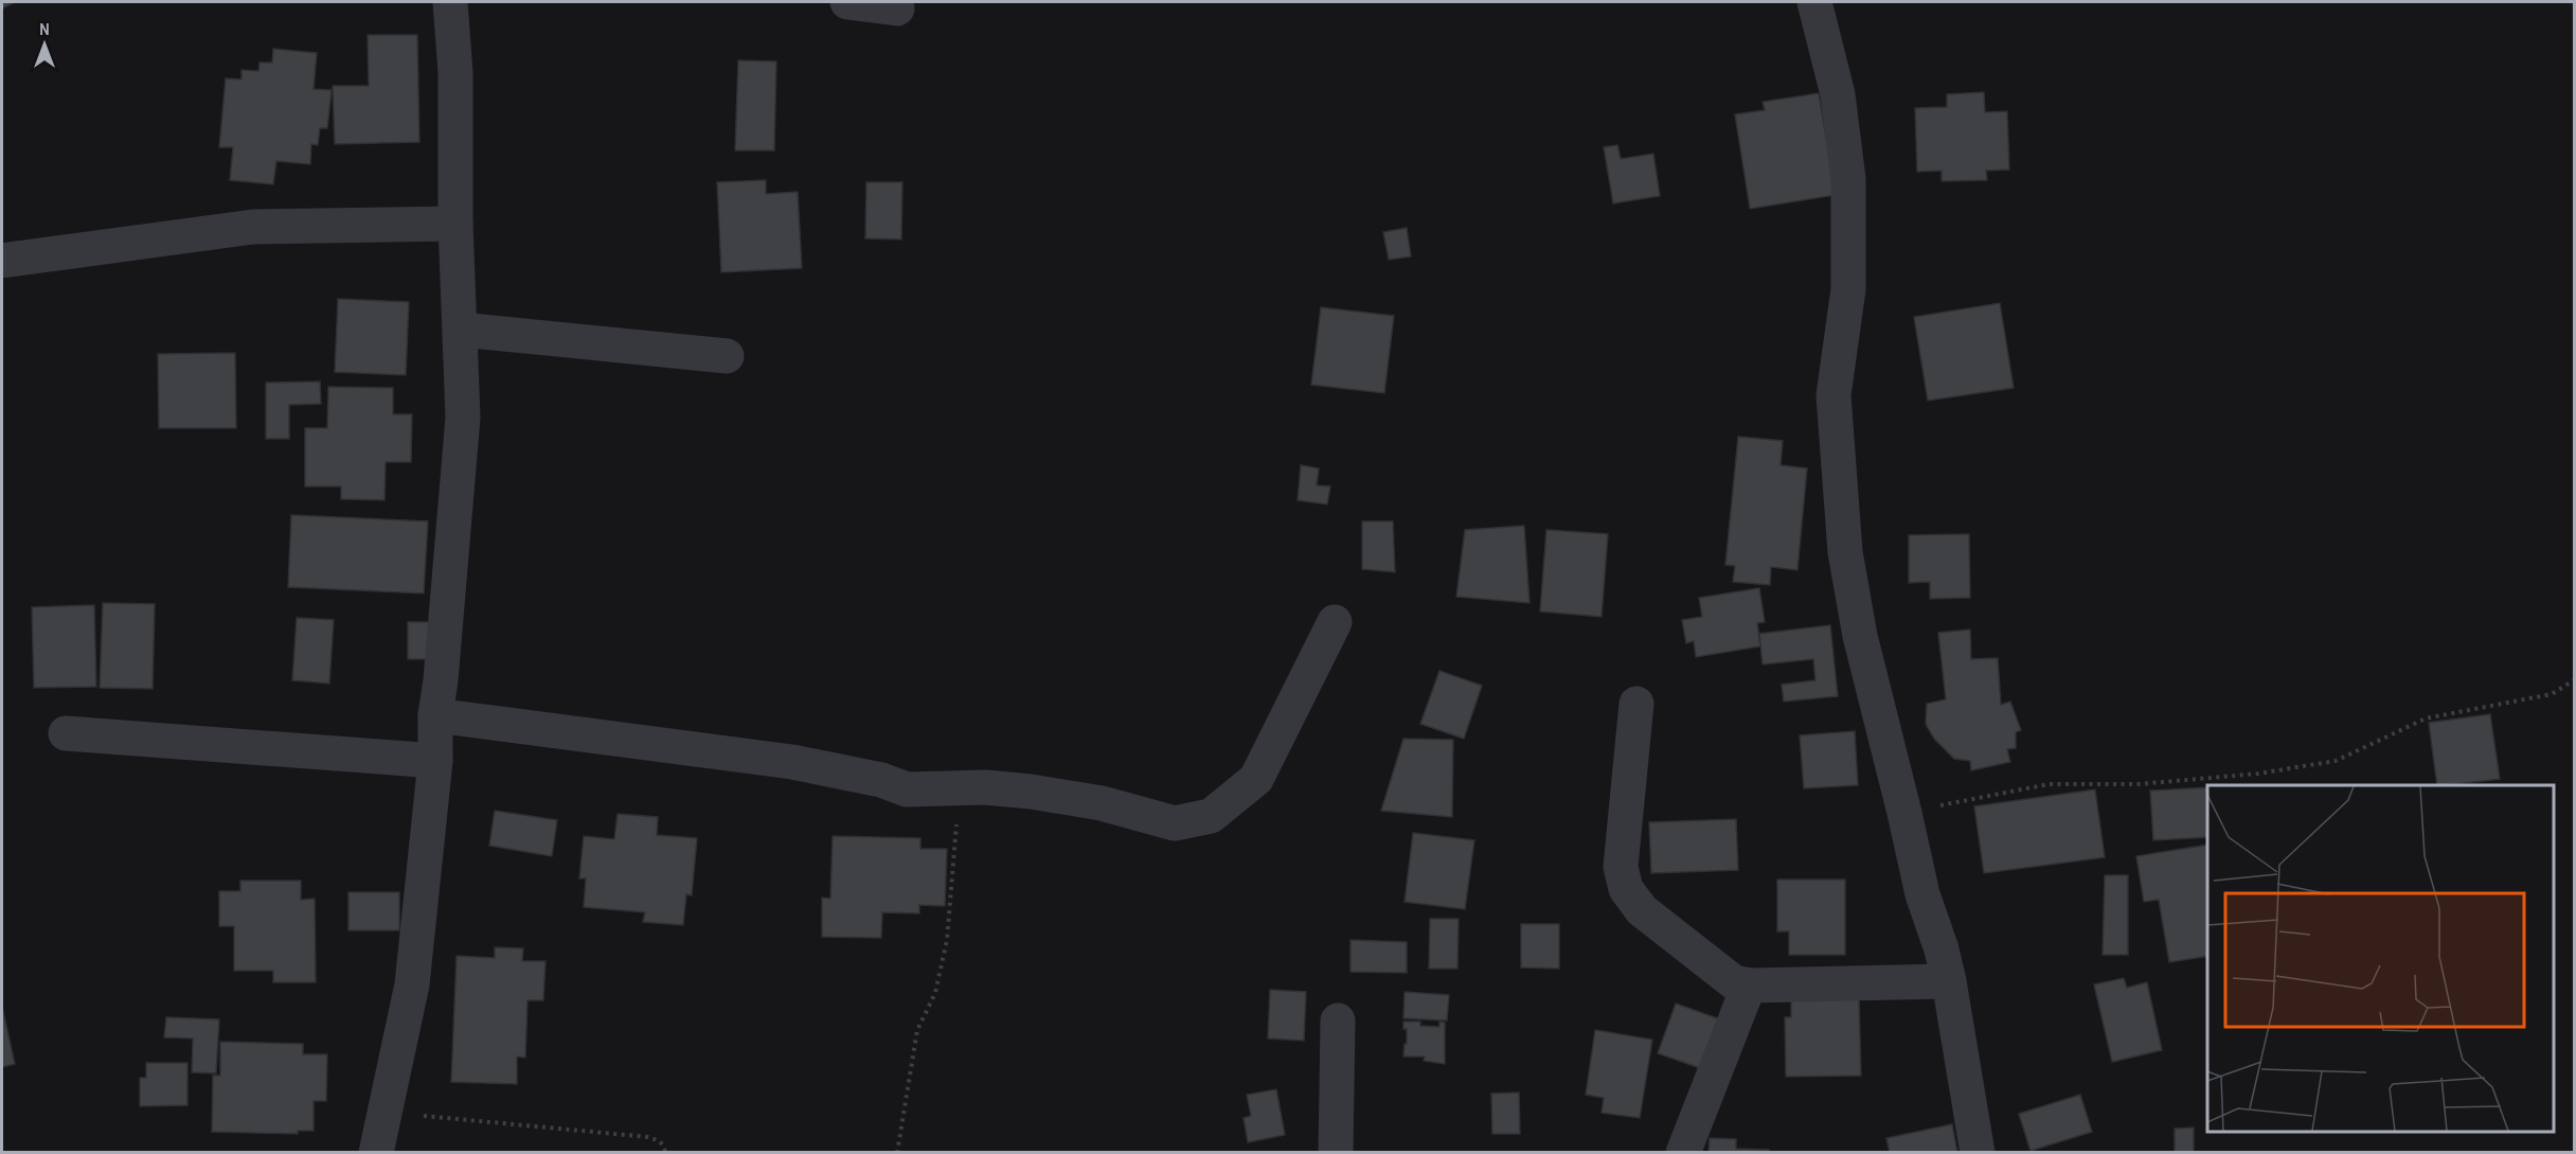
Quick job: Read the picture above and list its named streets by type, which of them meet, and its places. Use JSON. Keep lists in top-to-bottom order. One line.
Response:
{"north":"top"}
